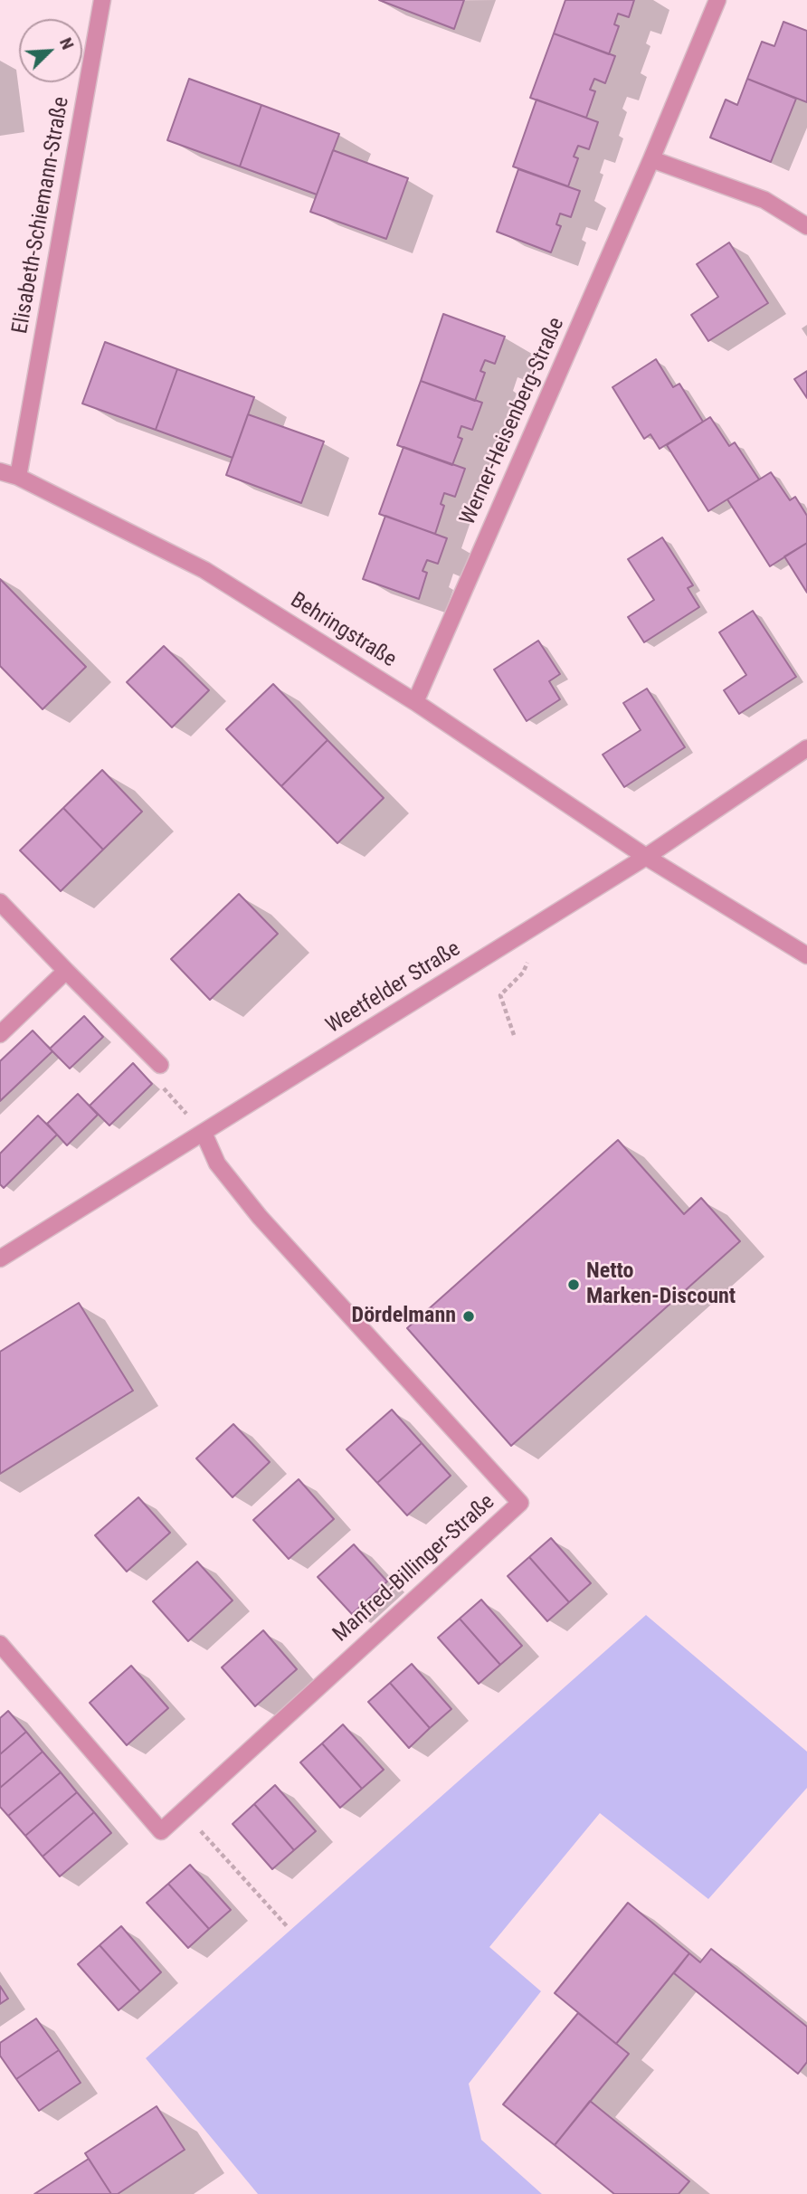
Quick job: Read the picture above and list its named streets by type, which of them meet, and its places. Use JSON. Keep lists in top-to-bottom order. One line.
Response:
{"streets":{"street":["Elisabeth-Schiemann-Straße","Werner-Heisenberg-Straße","Behringstraße","Weetfelder Straße","Manfred-Billinger-Straße"]},"crossings":[["Elisabeth-Schiemann-Straße","Behringstraße"],["Werner-Heisenberg-Straße","Behringstraße"],["Behringstraße","Weetfelder Straße"],["Weetfelder Straße","Manfred-Billinger-Straße"]],"places":["Netto Marken-Discount","Dördelmann"],"north":"top right"}
